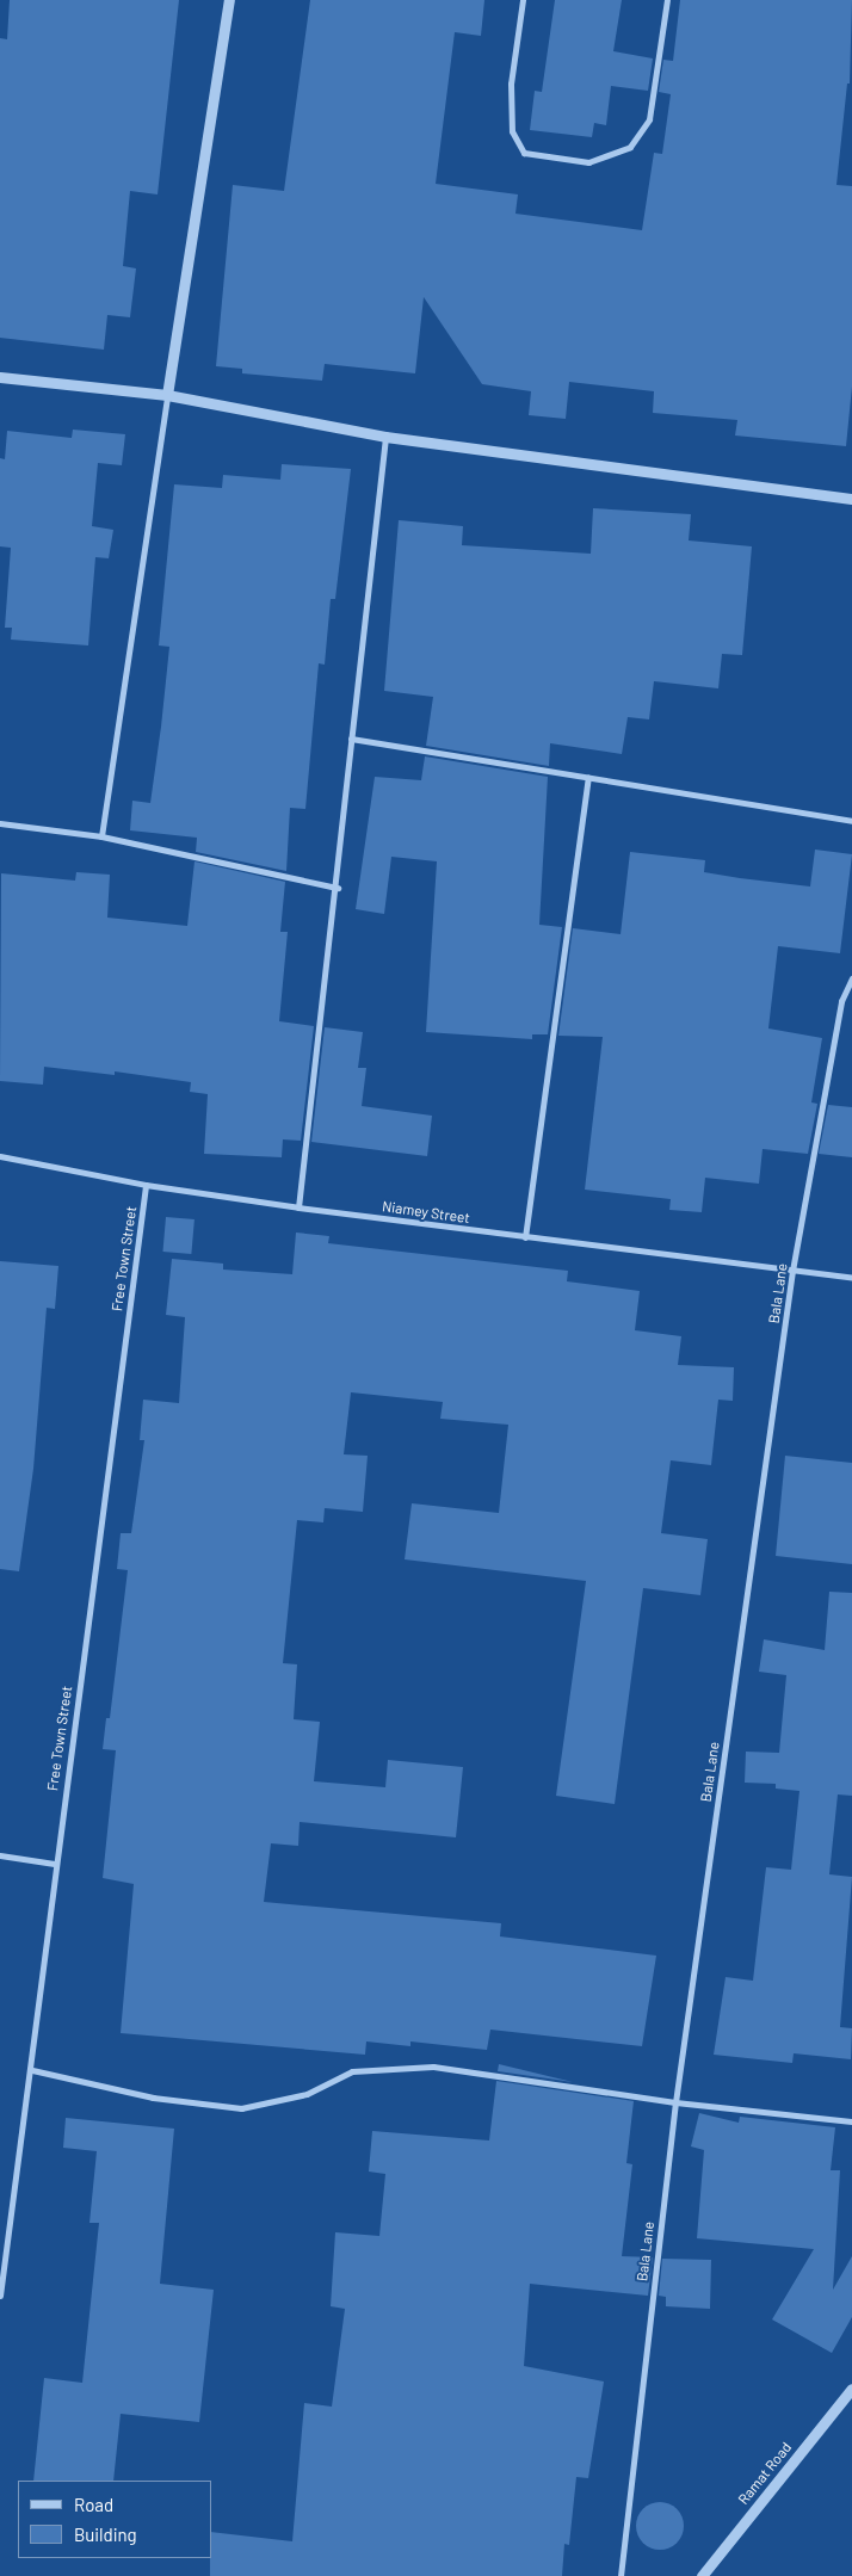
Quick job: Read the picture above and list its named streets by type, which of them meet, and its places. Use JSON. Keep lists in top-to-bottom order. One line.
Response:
{"streets":{"street":["Niamey Street","Free Town Street","Bala Lane","Ramat Road"]},"crossings":[["Niamey Street","Free Town Street"],["Niamey Street","Bala Lane"]],"legend":["Road","Building"]}
